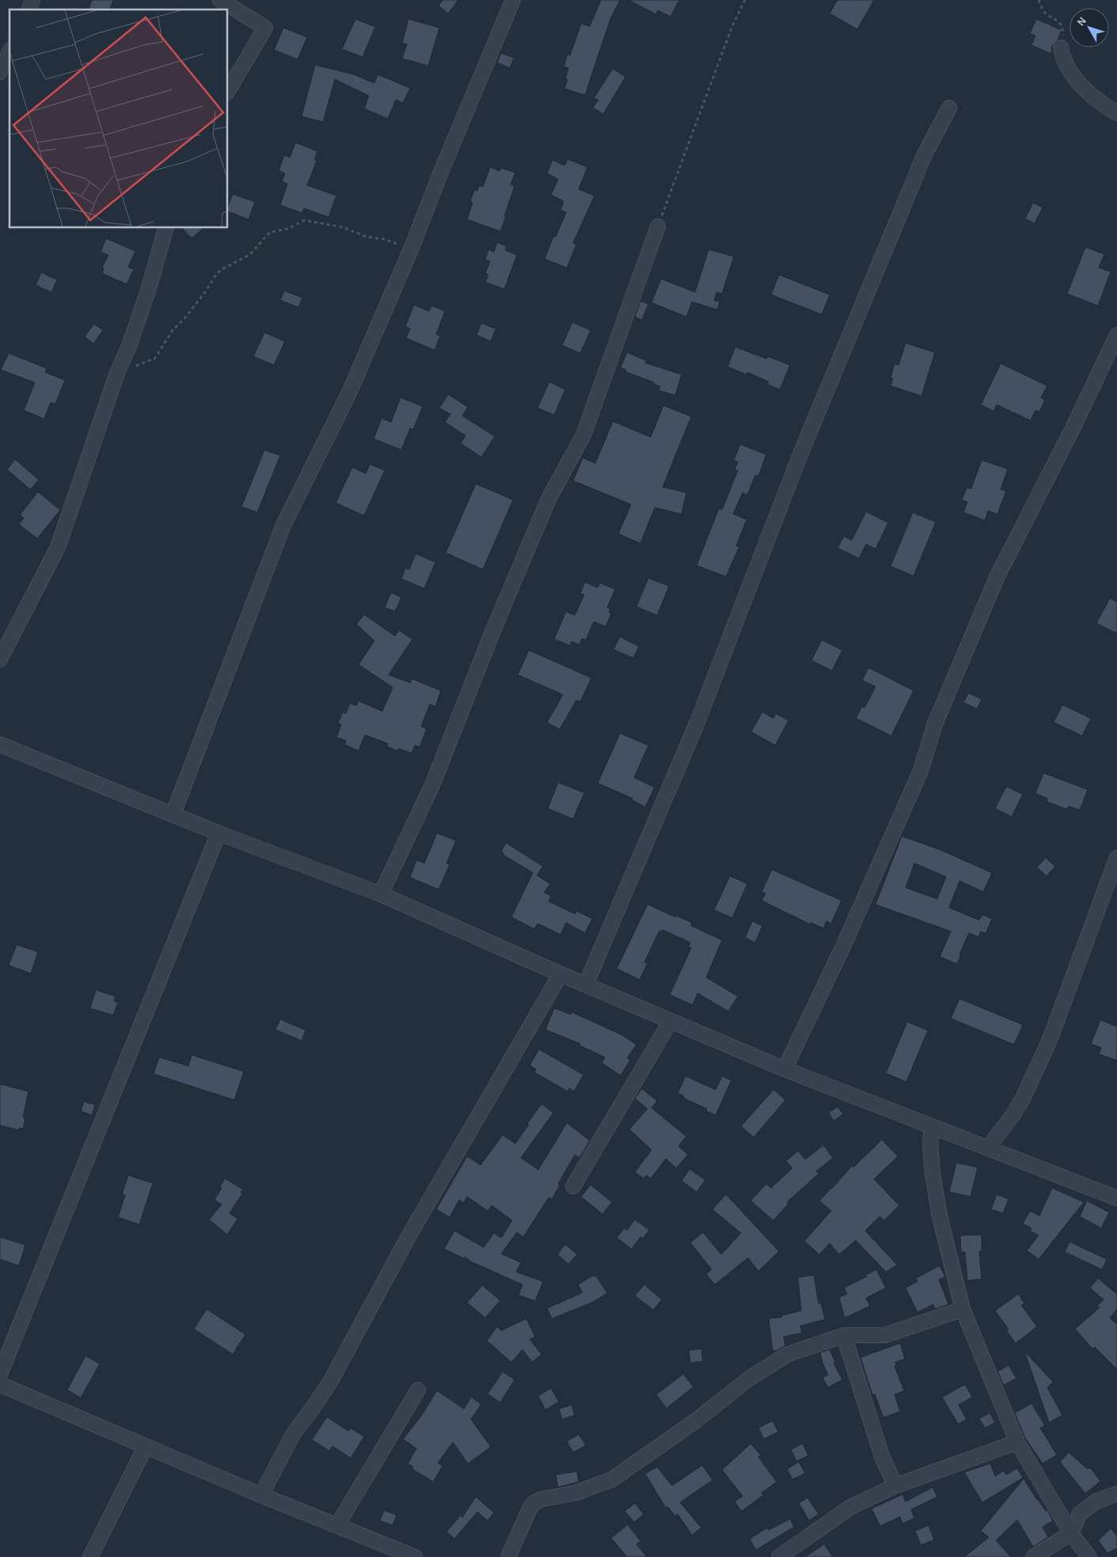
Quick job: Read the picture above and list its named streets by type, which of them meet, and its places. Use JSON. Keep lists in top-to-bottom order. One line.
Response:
{"north":"top left"}
